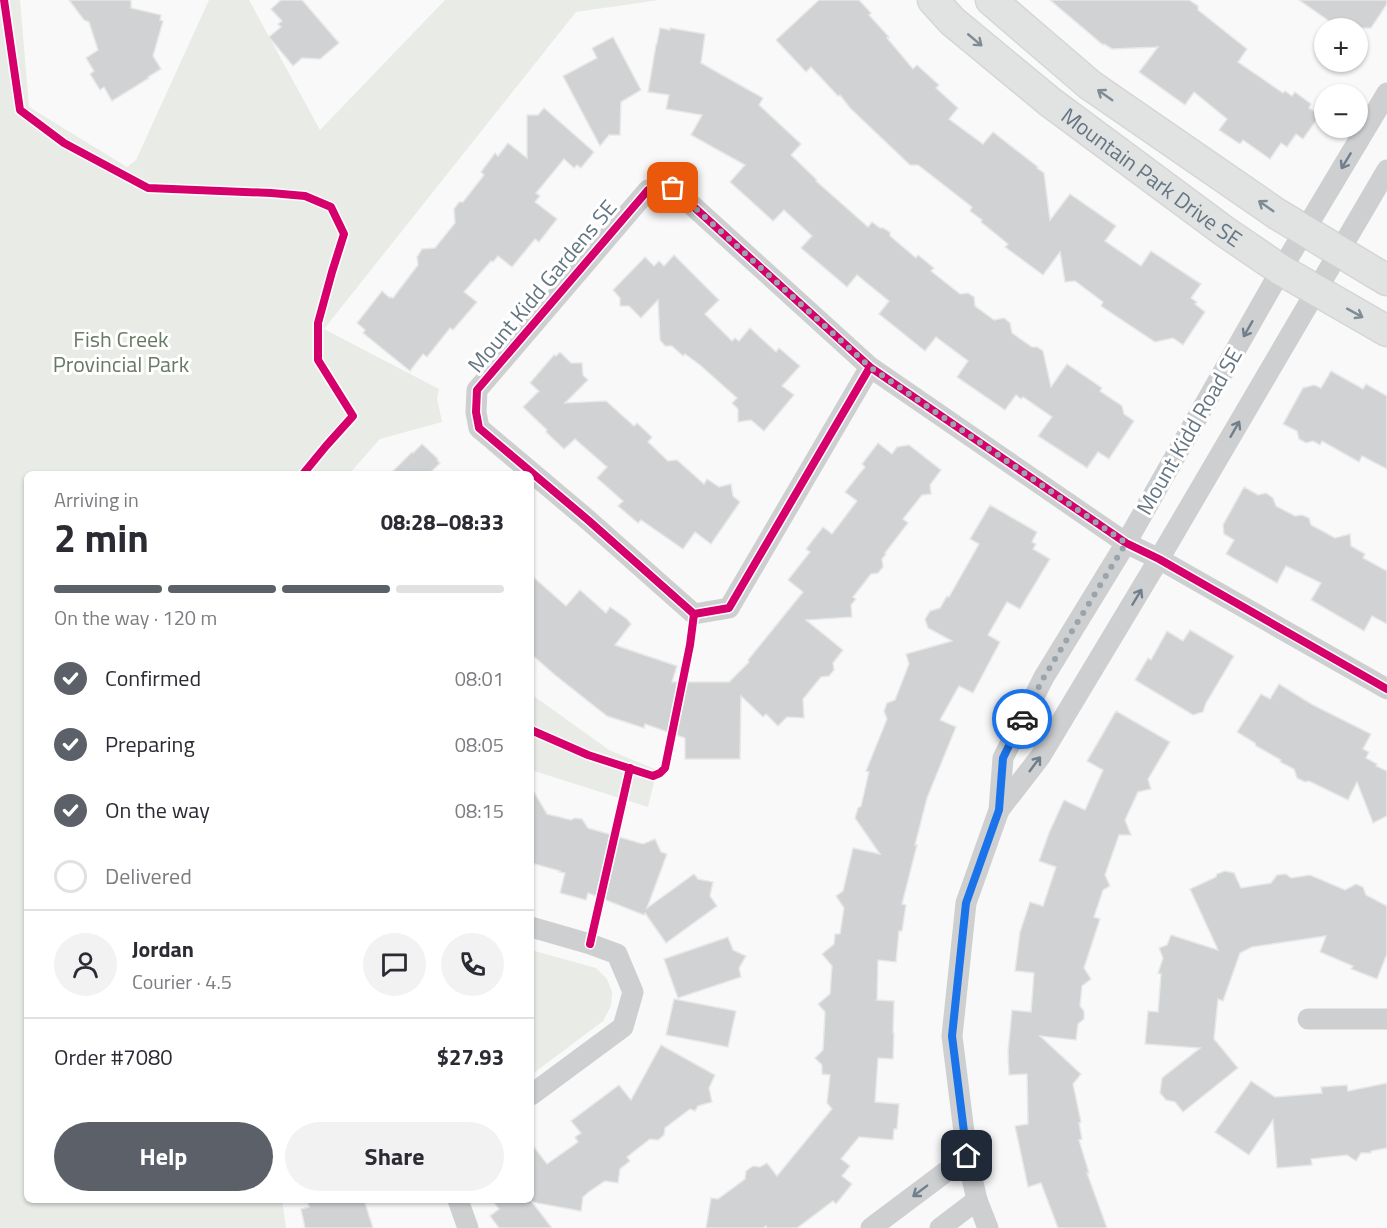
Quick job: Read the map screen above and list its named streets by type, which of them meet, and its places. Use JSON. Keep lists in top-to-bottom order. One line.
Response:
{"streets":{"street":["Mountain Park Drive SE","Mount Kidd Gardens SE","Mount Kidd Road SE"]},"crossings":[["Mountain Park Drive SE","Mount Kidd Road SE"],["Mount Kidd Gardens SE","Mount Kidd Road SE"]],"parks":["Fish Creek Provincial Park"],"page":{"map_buttons":["+","−"],"heading":["2 min","Arriving in","08:28–08:33"],"panel":["Jordan","Courier · 4.5","Order #7080","$27.93"],"bar":"On the way · 120 m","list":[["Confirmed","08:01"],["Preparing","08:05"],["On the way","08:15"],"Delivered"],"buttons":["Help","Share"]}}
